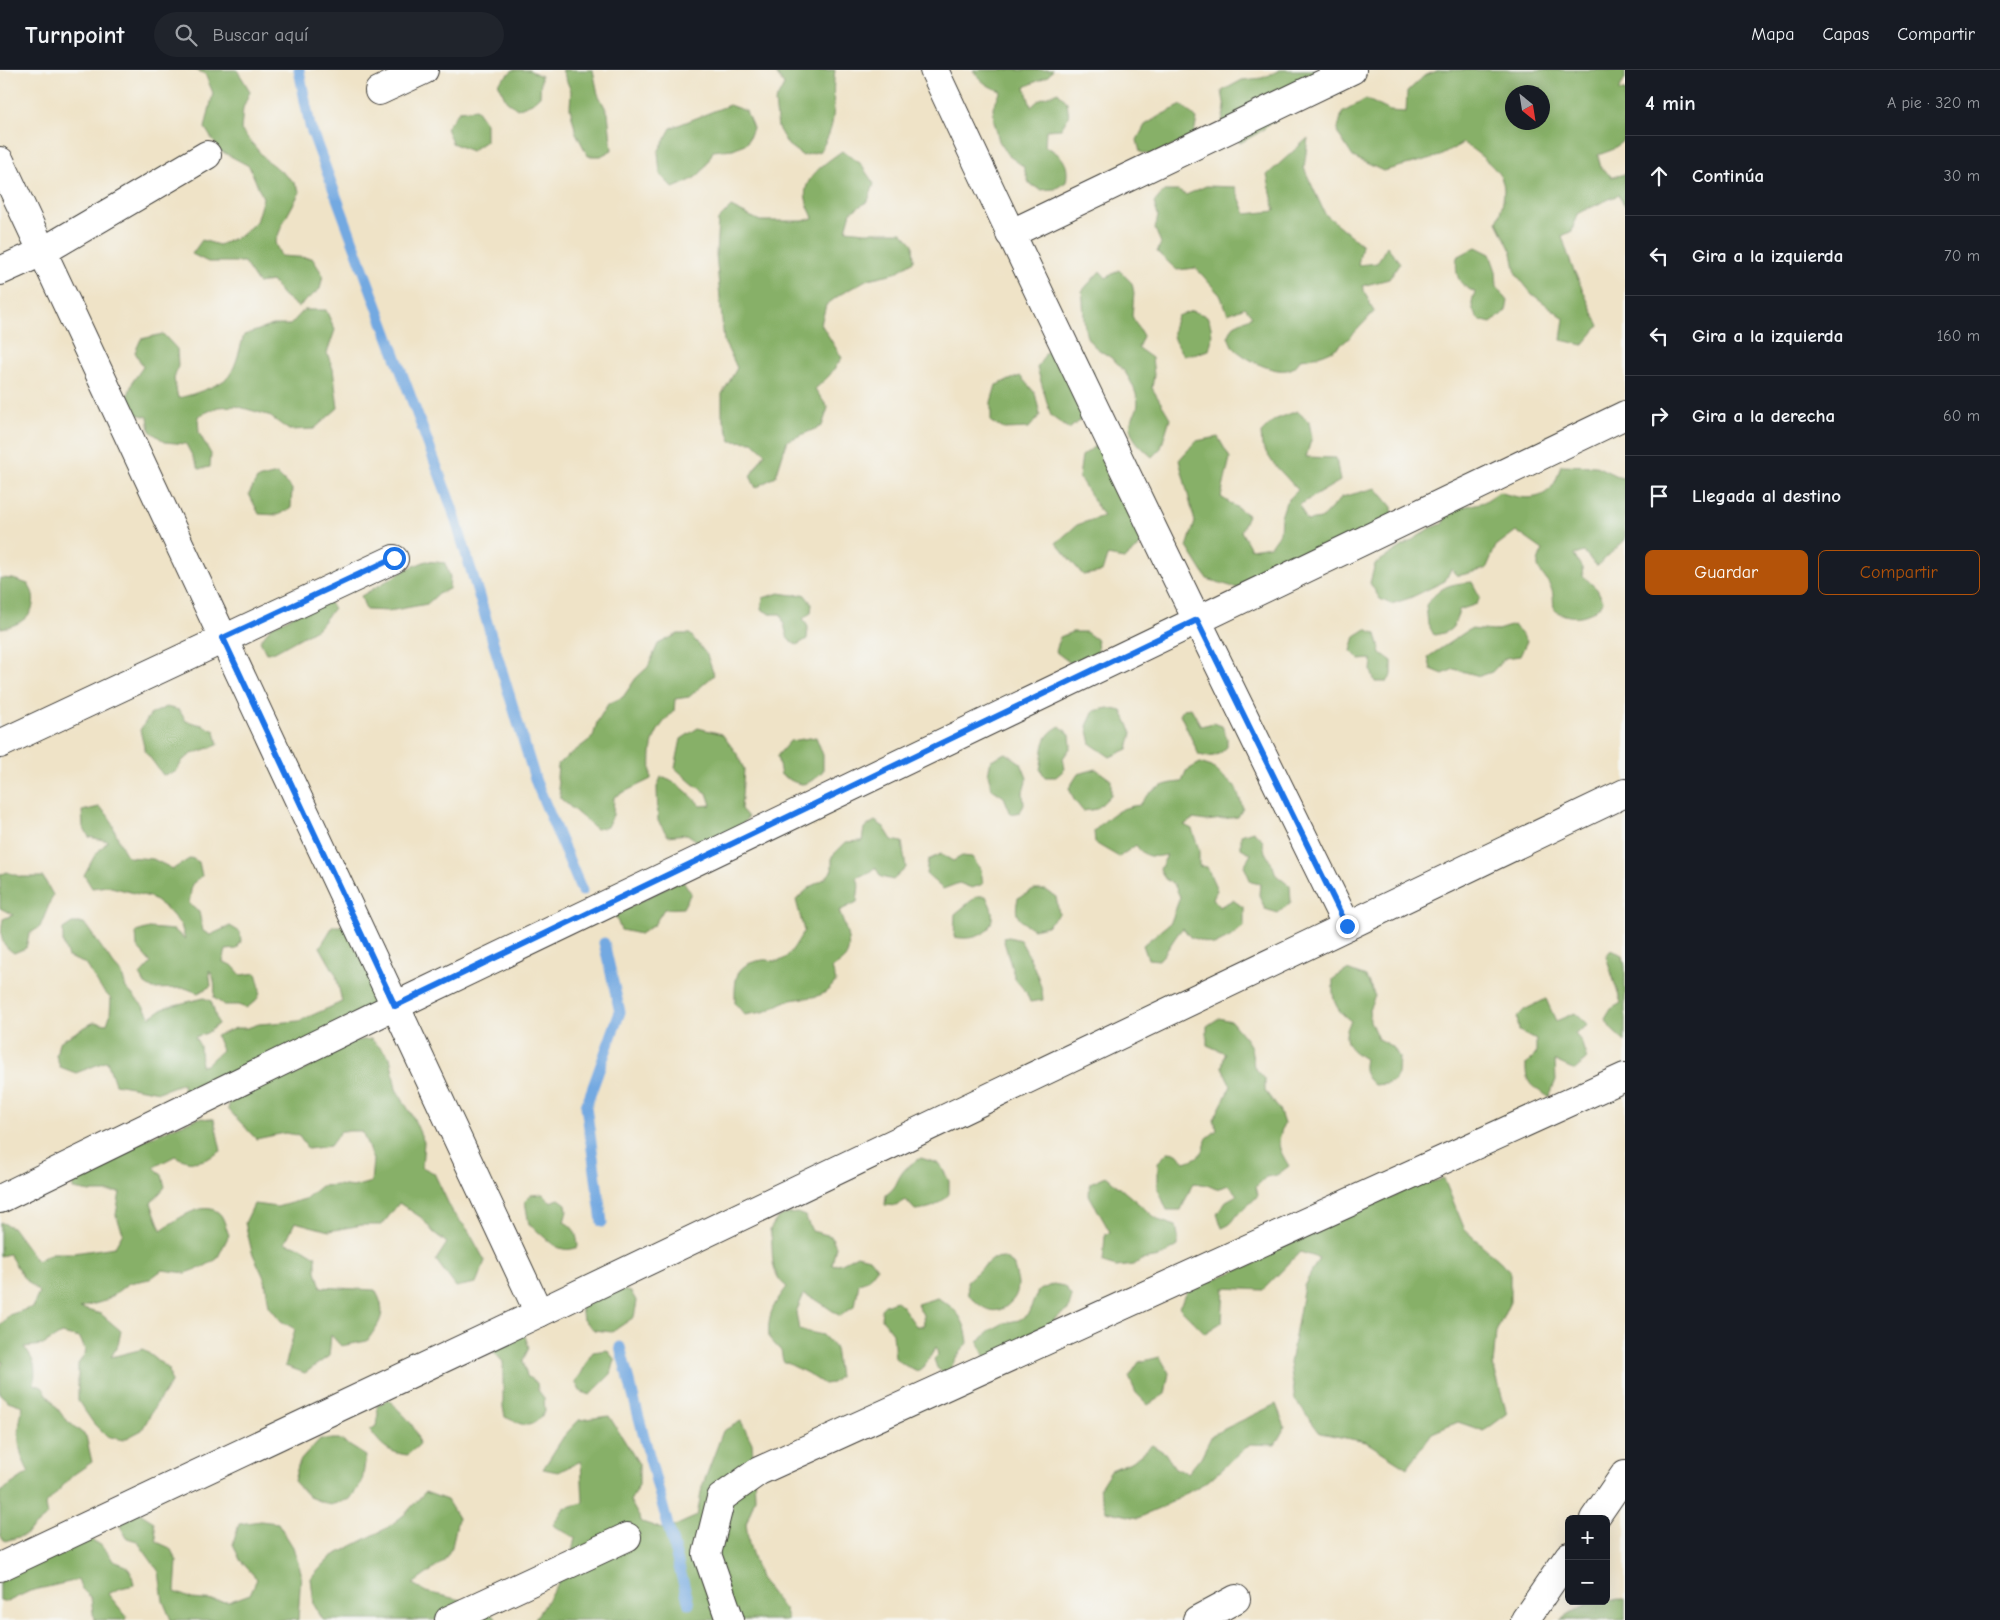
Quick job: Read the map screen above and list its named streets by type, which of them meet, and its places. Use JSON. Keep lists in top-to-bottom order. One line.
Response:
{"north":"bottom right","page":{"header":"Turnpoint","search":"Buscar aquí","nav":["Mapa","Capas","Compartir"],"heading":["4 min","A pie · 320 m"],"list":[["Continúa","30 m"],["Gira a la izquierda","70 m"],["Gira a la izquierda","160 m"],["Gira a la derecha","60 m"],"Llegada al destino"],"buttons":["Guardar","Compartir"],"map_buttons":["+","−"]}}
